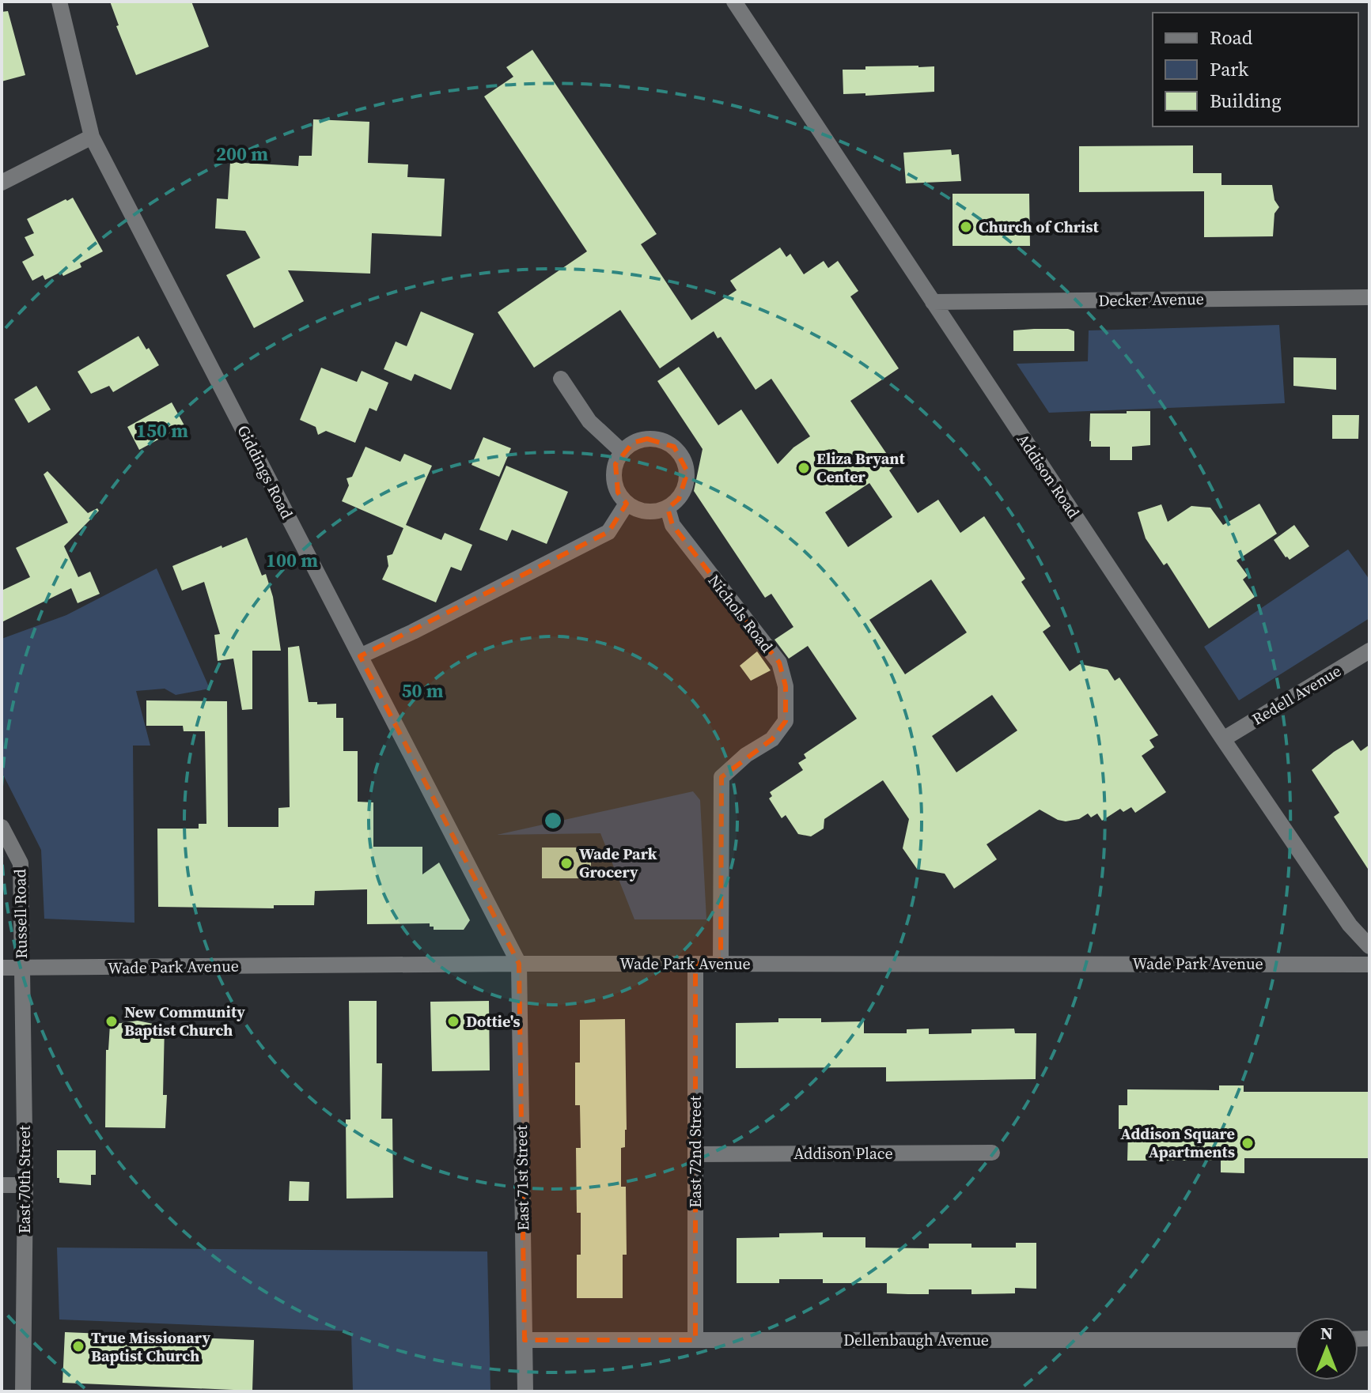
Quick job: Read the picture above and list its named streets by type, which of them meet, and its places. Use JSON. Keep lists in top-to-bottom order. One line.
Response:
{"streets":{"street":["Decker Avenue","Giddings Road","Addison Road","Nichols Road","Redell Avenue","Russell Road","Wade Park Avenue","East 72nd Street","Addison Place","East 71st Street","East 70th Street","Dellenbaugh Avenue"]},"crossings":[["Decker Avenue","Addison Road"],["Giddings Road","Wade Park Avenue"],["Giddings Road","East 71st Street"],["Addison Road","Redell Avenue"],["Nichols Road","Wade Park Avenue"],["Russell Road","Wade Park Avenue"],["Russell Road","East 70th Street"],["Wade Park Avenue","East 72nd Street"],["Wade Park Avenue","East 71st Street"],["Wade Park Avenue","East 70th Street"],["East 72nd Street","Addison Place"],["East 72nd Street","Dellenbaugh Avenue"],["East 71st Street","Dellenbaugh Avenue"]],"places":["Church of Christ","Eliza Bryant Center","Wade Park Grocery","New Community Baptist Church","Dottie's","Addison Square Apartments","True Missionary Baptist Church"],"legend":["Road","Park","Building"],"north":"top","rings":["200 m","150 m","100 m","50 m"]}
